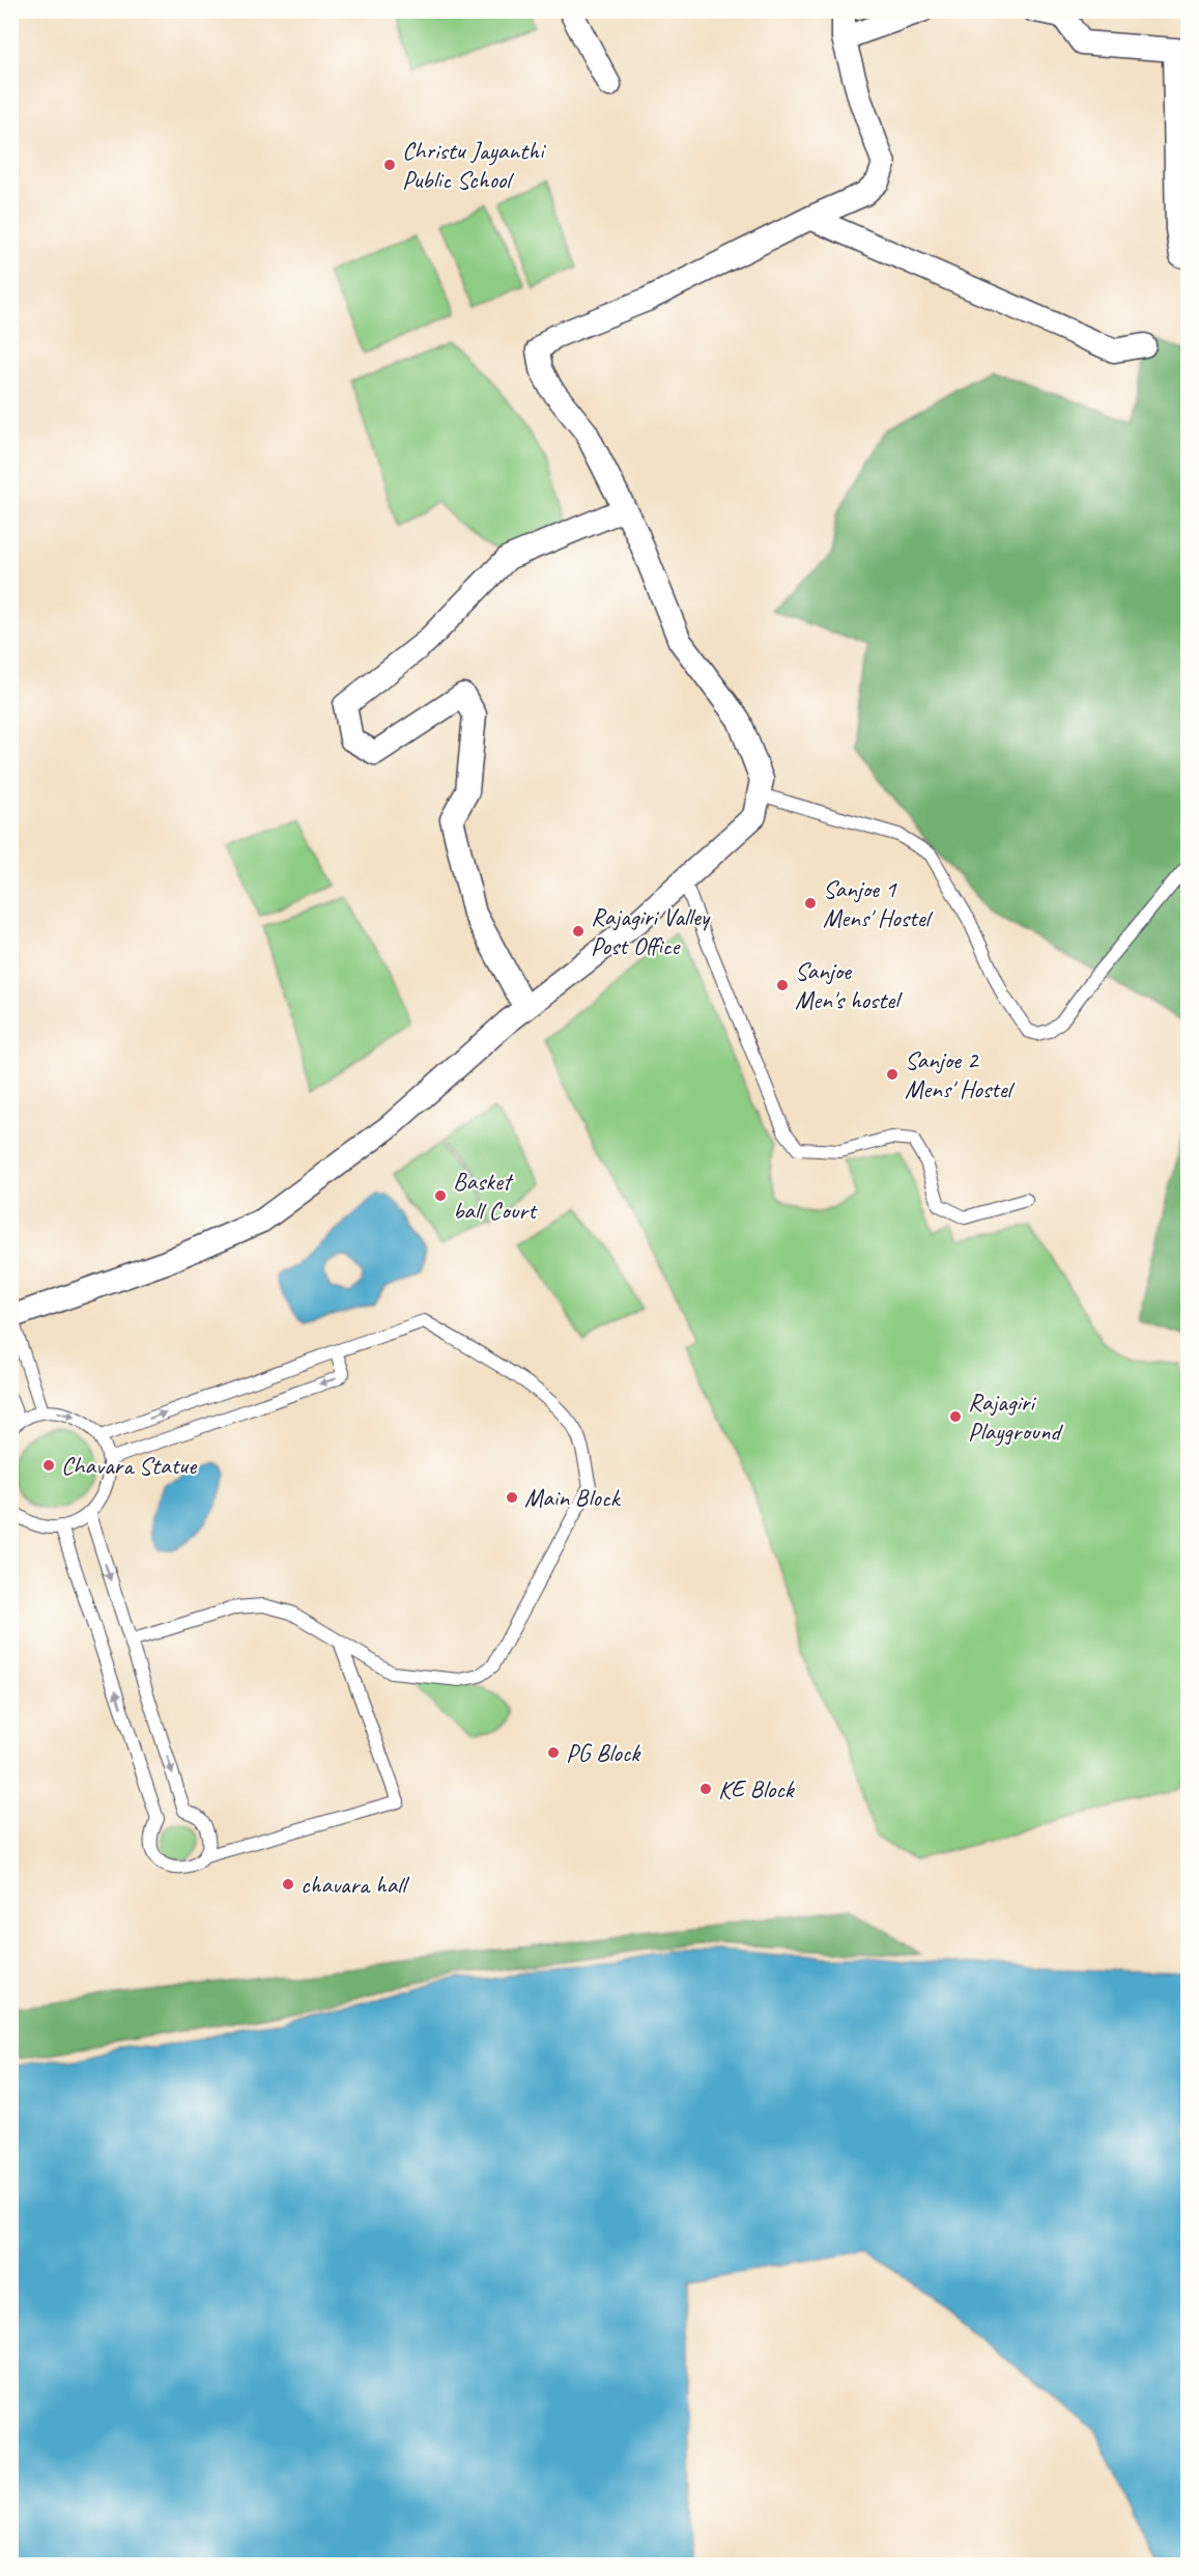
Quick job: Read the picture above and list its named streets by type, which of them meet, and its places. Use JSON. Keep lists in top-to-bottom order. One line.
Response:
{"places":["Christu Jayanthi Public School","Sanjoe 1 Mens' Hostel","Rajagiri Valley Post Office","Sanjoe Men's hostel","Sanjoe 2 Mens' Hostel","Basket ball Court","Rajagiri Playground","Chavara Statue","Main Block","PG Block","KE Block","chavara hall"]}
